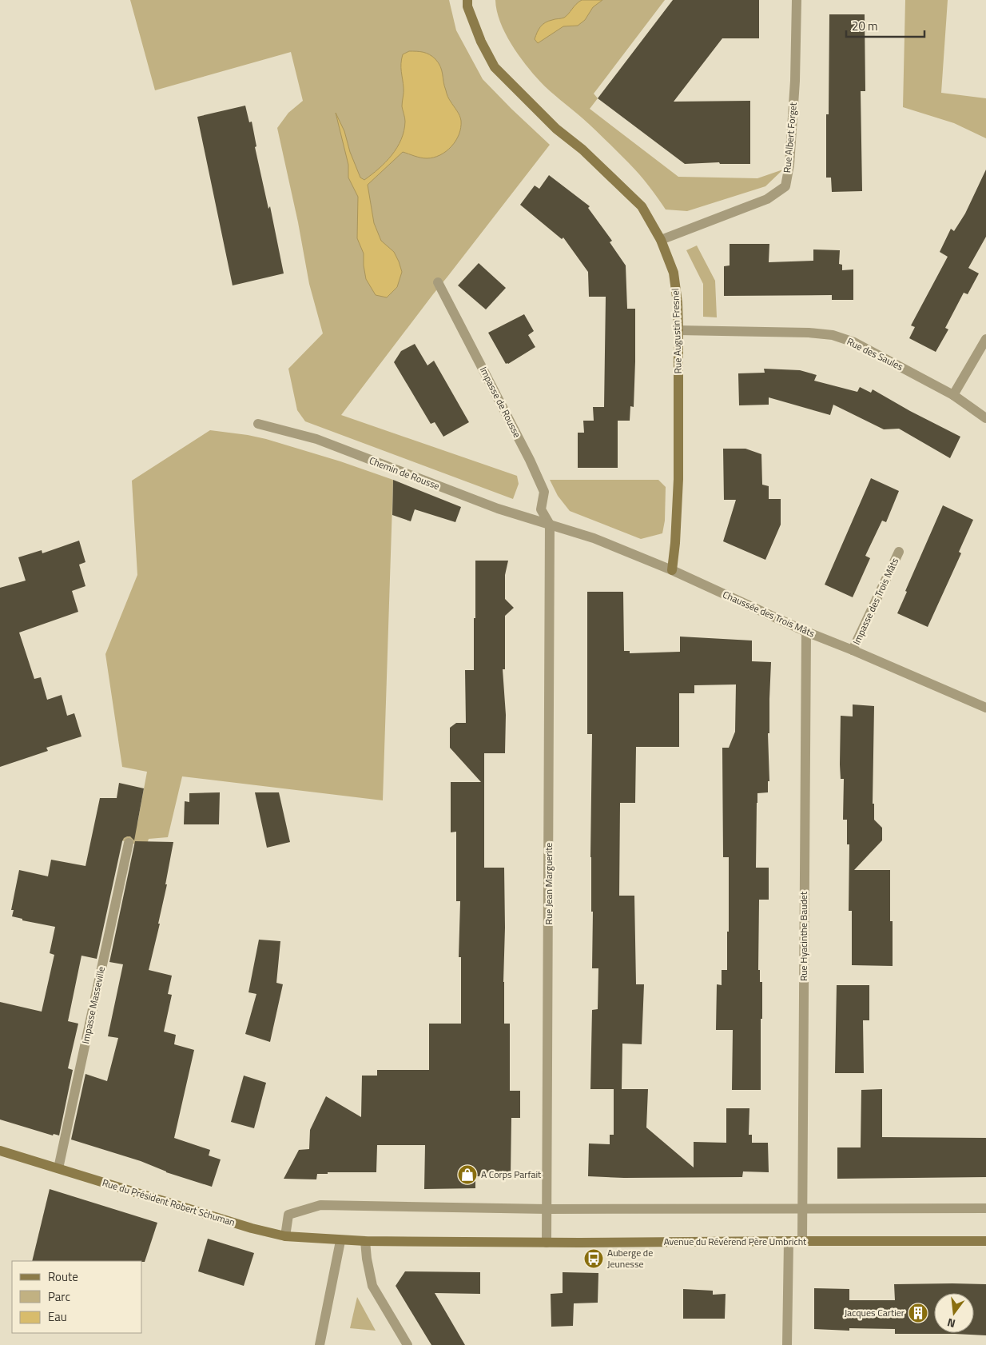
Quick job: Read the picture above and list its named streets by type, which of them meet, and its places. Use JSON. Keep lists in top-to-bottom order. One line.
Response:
{"streets":{"main road":["Rue Augustin Fresnel","Rue du Président Robert Schuman","Avenue du Révérend Père Umbricht"],"street":["Rue Albert Forget","Rue des Saules","Impasse de Rousse","Chemin de Rousse","Impasse des Trois Mâts","Chaussée des Trois Mâts","Rue Jean Marguerite","Rue Hyacinthe Baudet","Impasse Masseville"]},"crossings":[["Rue Albert Forget","Rue Augustin Fresnel"],["Rue Augustin Fresnel","Rue des Saules"],["Rue Augustin Fresnel","Chaussée des Trois Mâts"],["Impasse de Rousse","Chemin de Rousse"],["Impasse de Rousse","Chaussée des Trois Mâts"],["Impasse de Rousse","Rue Jean Marguerite"],["Chemin de Rousse","Chaussée des Trois Mâts"],["Chemin de Rousse","Rue Jean Marguerite"],["Impasse des Trois Mâts","Chaussée des Trois Mâts"],["Chaussée des Trois Mâts","Rue Jean Marguerite"],["Chaussée des Trois Mâts","Rue Hyacinthe Baudet"],["Rue Jean Marguerite","Avenue du Révérend Père Umbricht"],["Rue Hyacinthe Baudet","Avenue du Révérend Père Umbricht"],["Impasse Masseville","Rue du Président Robert Schuman"],["Rue du Président Robert Schuman","Avenue du Révérend Père Umbricht"]],"places":{"shop":["A Corps Parfait"],"bus stop":["Auberge de Jeunesse"],"building":["Jacques Cartier"]},"legend":["Route","Parc","Eau"],"scale_bar":"20 m","north":"bottom"}
